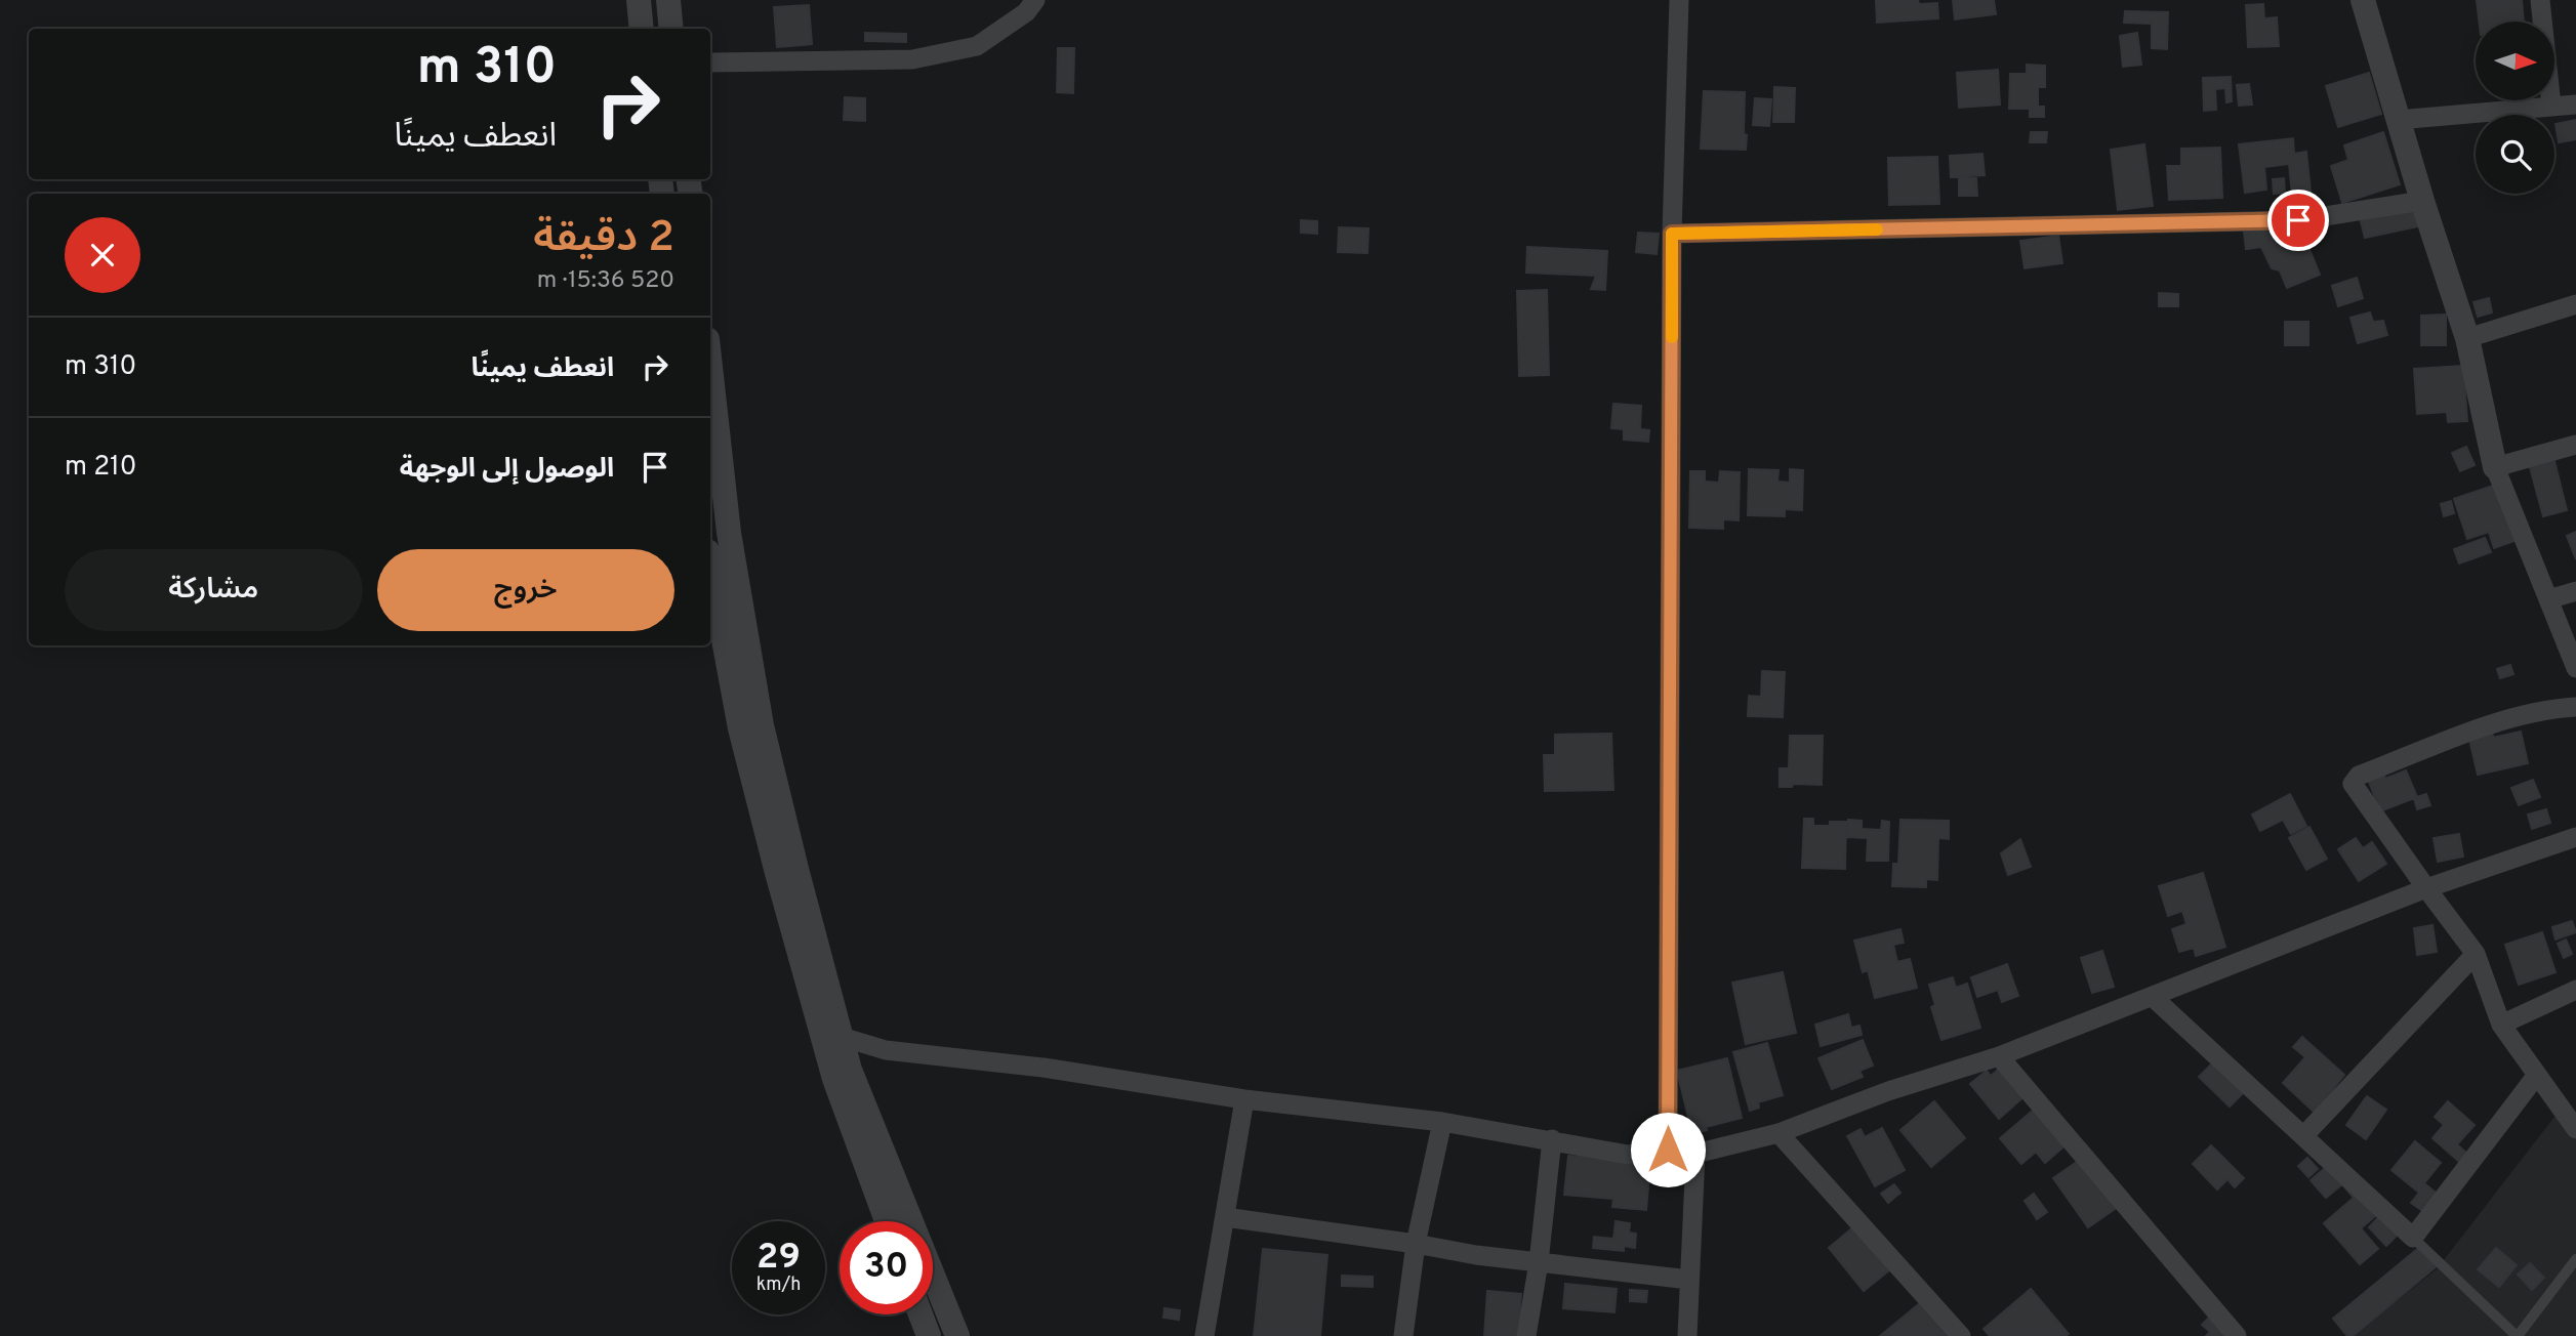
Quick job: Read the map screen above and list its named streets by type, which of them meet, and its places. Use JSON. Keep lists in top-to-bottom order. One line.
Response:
{"north":"right","page":{"turn":["310 m","انعطف يمينًا"],"heading":["2 دقيقة","520 m · 15:36"],"list":[{"name":"انعطف يمينًا","value":"310 m"},{"name":"الوصول إلى الوجهة","value":"210 m"}],"buttons":["خروج","مشاركة"],"speed":"29 km/h","limit":"30"}}
